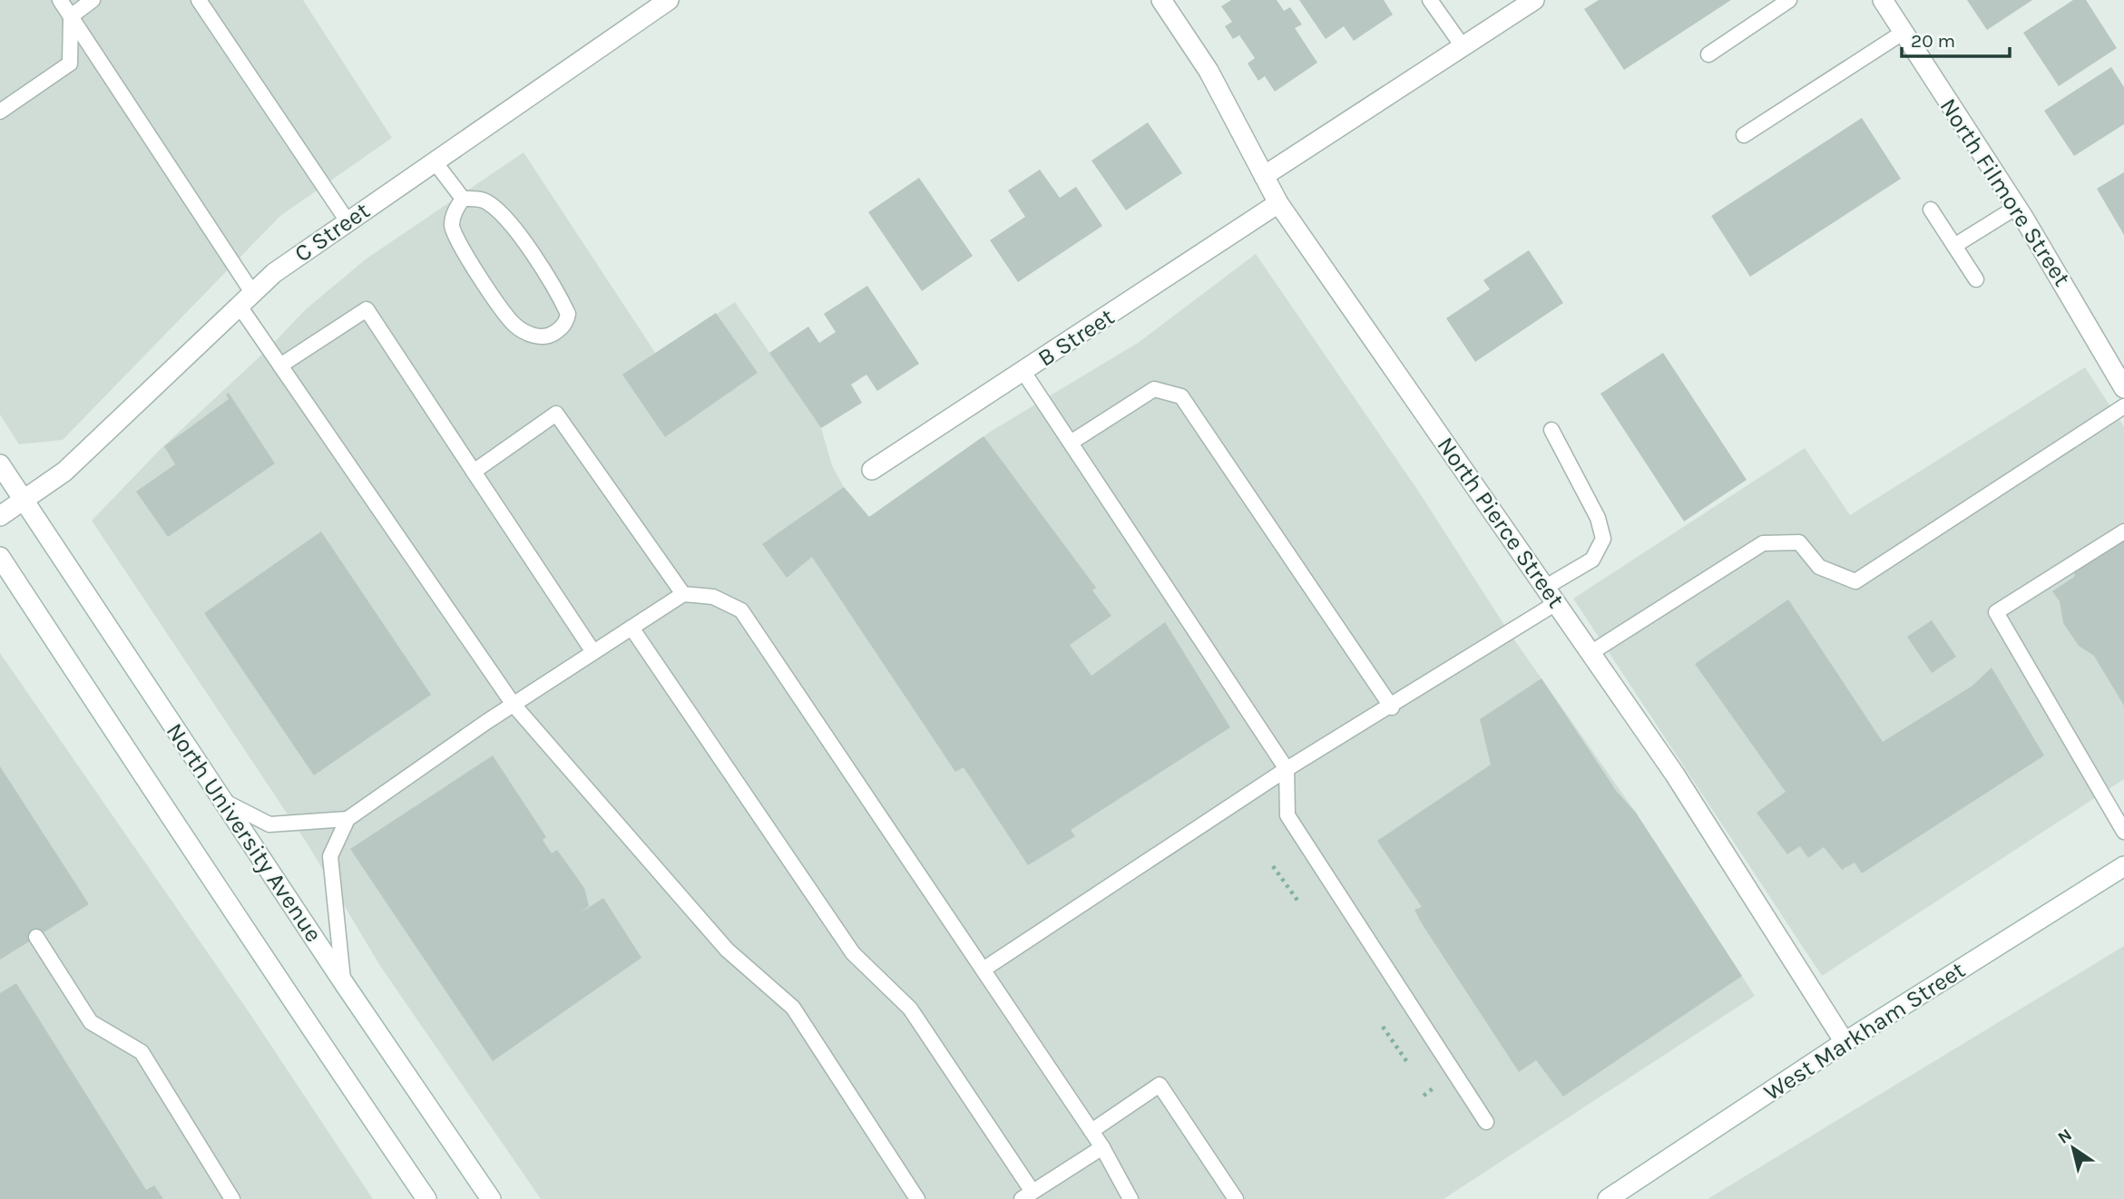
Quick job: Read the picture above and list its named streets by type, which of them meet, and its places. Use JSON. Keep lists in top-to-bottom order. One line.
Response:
{"streets":{"street":["North Filmore Street","C Street","B Street","North Pierce Street","North University Avenue","West Markham Street"]},"crossings":[["C Street","North University Avenue"],["B Street","North Pierce Street"],["North Pierce Street","West Markham Street"]],"scale_bar":"20 m","north":"top left"}
